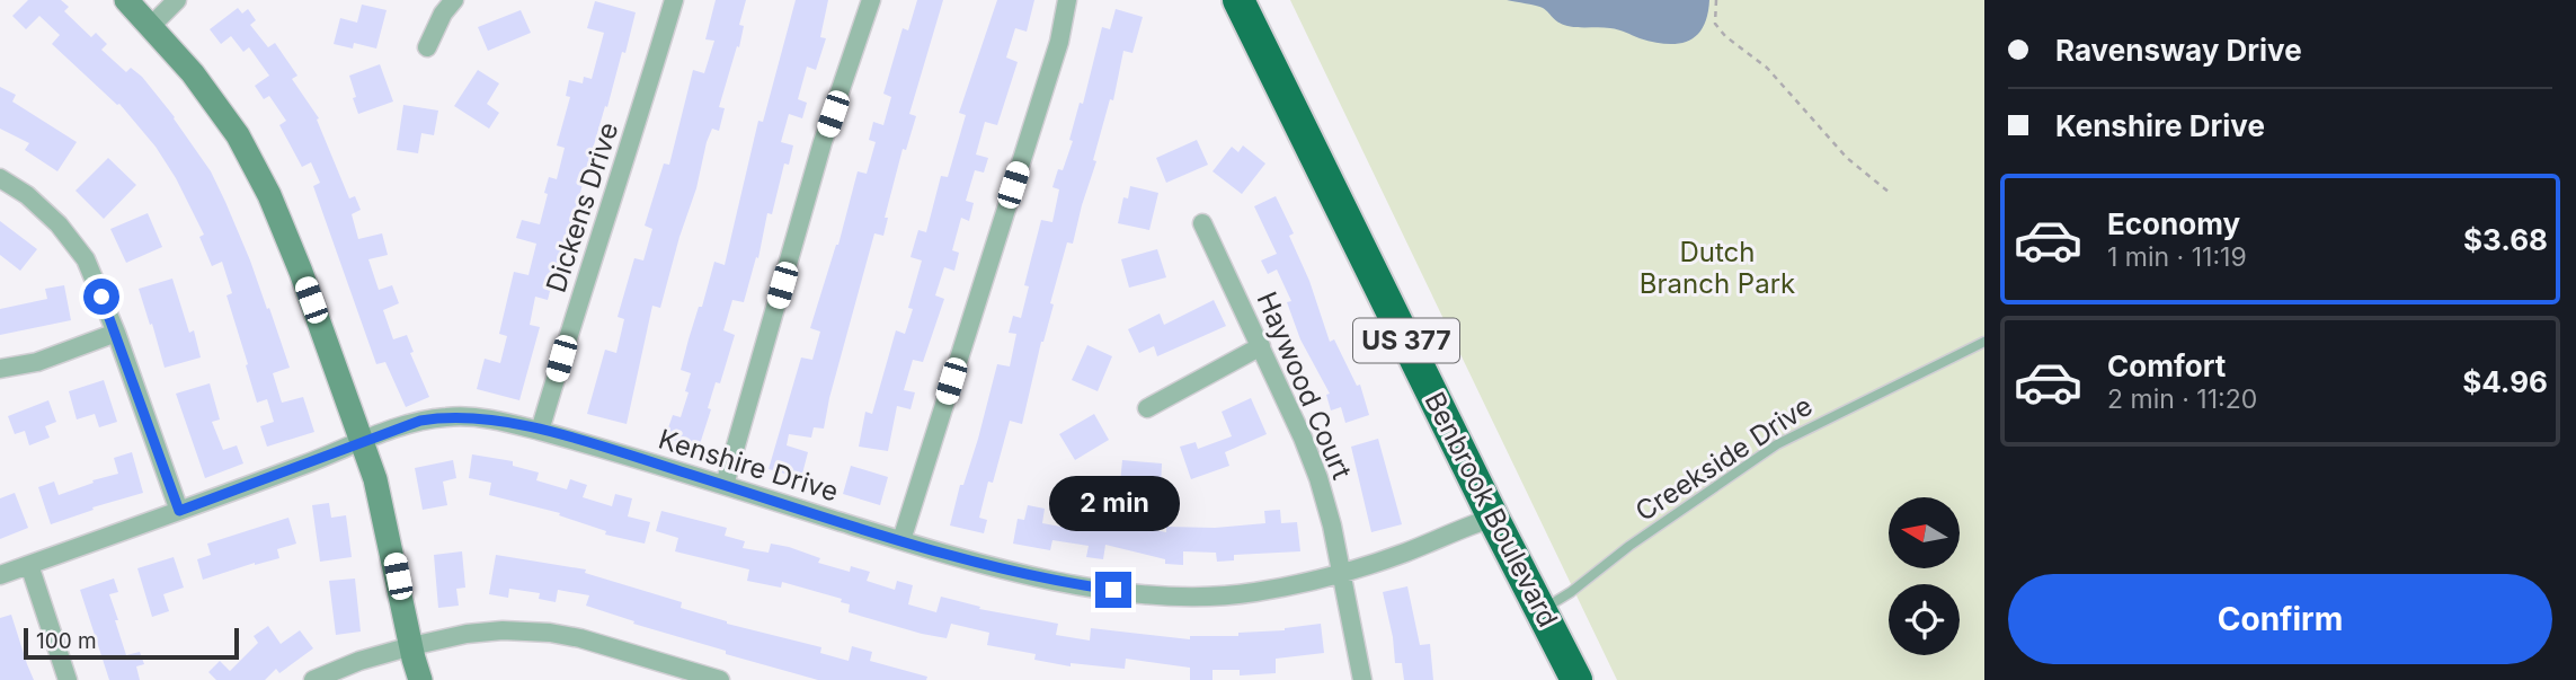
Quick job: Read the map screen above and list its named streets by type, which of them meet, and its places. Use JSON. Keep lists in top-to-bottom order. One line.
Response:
{"streets":{"highway":["US 377","Benbrook Boulevard"],"street":["Dickens Drive","Haywood Court","Kenshire Drive"],"lane":["Creekside Drive"]},"crossings":[["Dickens Drive","Kenshire Drive"],["Haywood Court","Kenshire Drive"],["Creekside Drive","Benbrook Boulevard"],["Kenshire Drive","Benbrook Boulevard"]],"parks":["Dutch Branch Park"],"scale_bar":"100 m","north":"left","page":{"banner":["Ravensway Drive","Kenshire Drive"],"list":[{"name":"Economy","note":"1 min · 11:19","value":"$3.68"},{"name":"Comfort","note":"2 min · 11:20","value":"$4.96"}],"bubble":"2 min","buttons":"Confirm","scale":"100 m"}}
